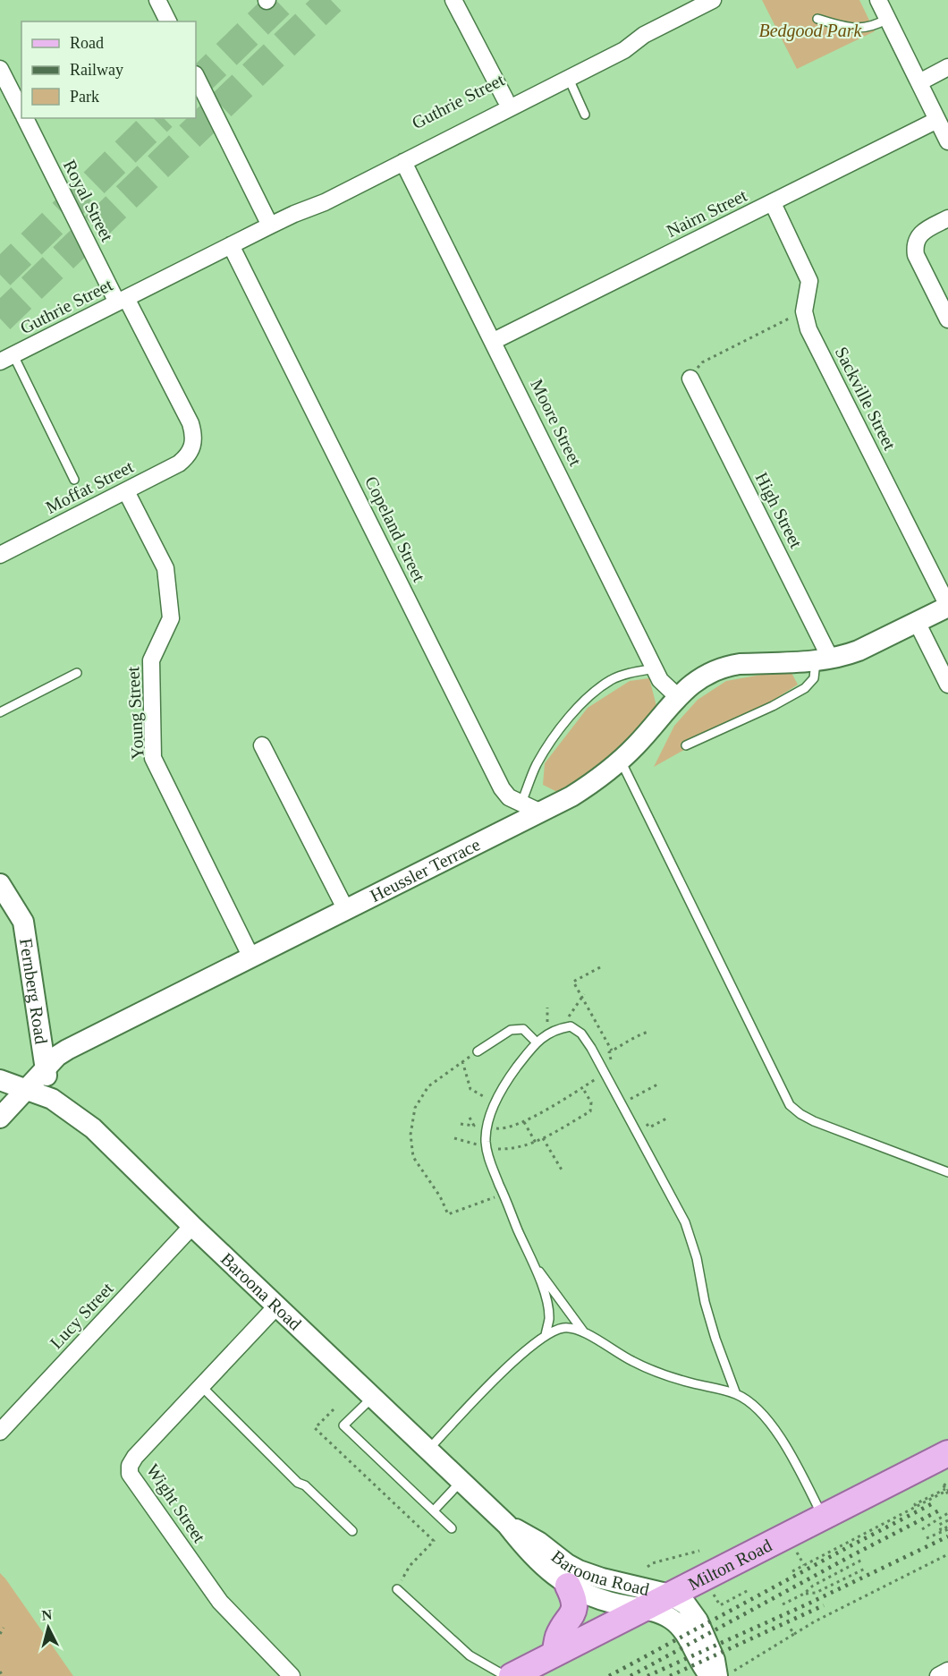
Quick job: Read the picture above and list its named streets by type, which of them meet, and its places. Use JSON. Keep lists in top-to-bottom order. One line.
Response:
{"streets":{"main road":["Milton Road"],"street":["Guthrie Street","Royal Street","Nairn Street","Sackville Street","Moore Street","Moffat Street","High Street","Copeland Street","Young Street","Heussler Terrace","Fernberg Road","Baroona Road","Lucy Street","Wight Street"]},"crossings":[["Guthrie Street","Royal Street"],["Guthrie Street","Moore Street"],["Guthrie Street","Copeland Street"],["Royal Street","Moffat Street"],["Nairn Street","Sackville Street"],["Nairn Street","Moore Street"],["Sackville Street","Heussler Terrace"],["Moore Street","Heussler Terrace"],["Moffat Street","Young Street"],["High Street","Heussler Terrace"],["Copeland Street","Heussler Terrace"],["Young Street","Heussler Terrace"],["Heussler Terrace","Fernberg Road"],["Heussler Terrace","Baroona Road"],["Fernberg Road","Baroona Road"],["Baroona Road","Lucy Street"],["Baroona Road","Wight Street"],["Baroona Road","Milton Road"]],"parks":["Bedgood Park"],"legend":["Road","Railway","Park"],"north":"top"}
